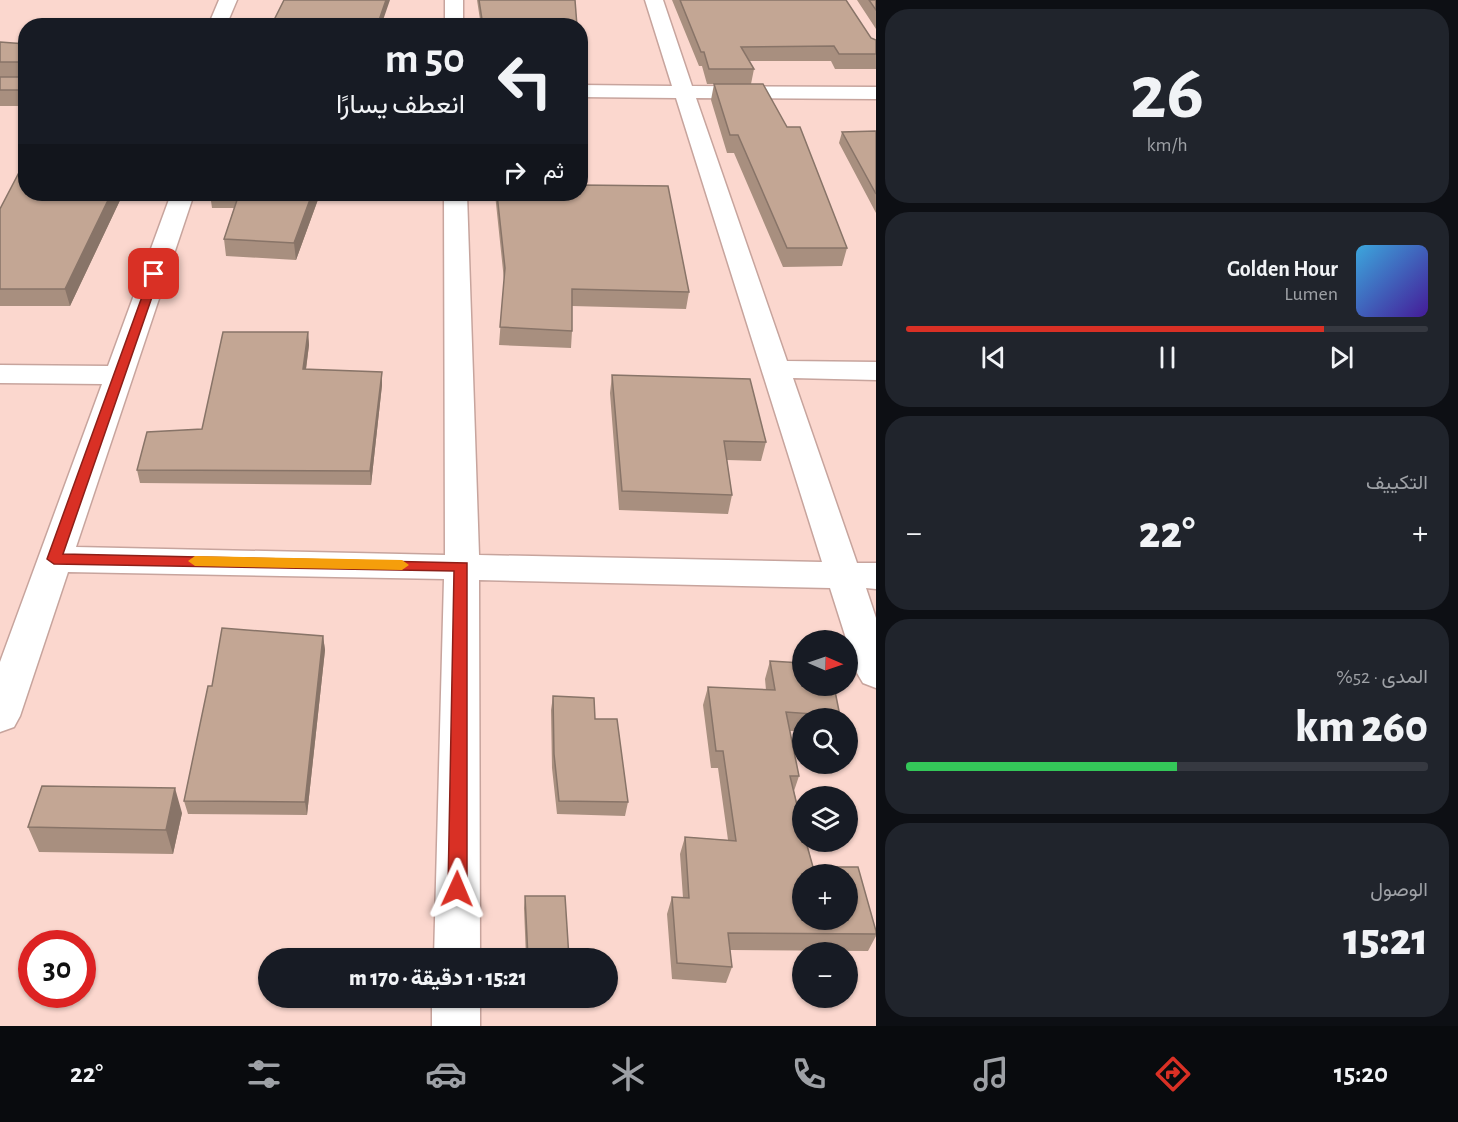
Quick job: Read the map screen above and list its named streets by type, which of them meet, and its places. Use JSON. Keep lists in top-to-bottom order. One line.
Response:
{"north":"right","page":{"tile":[["26","km/h"],"التكييف",["المدى · 52%","260 km"],["الوصول","15:21"]],"turn":["50 m","انعطف يسارًا"],"then":"ثم","song":["Golden Hour","Lumen"],"heat":["−","22°","+"],"map_buttons":["+","−"],"limit":"30","trip":"15:21 · 1 دقيقة · 170 m","tabs":["15:20","22°"]}}
